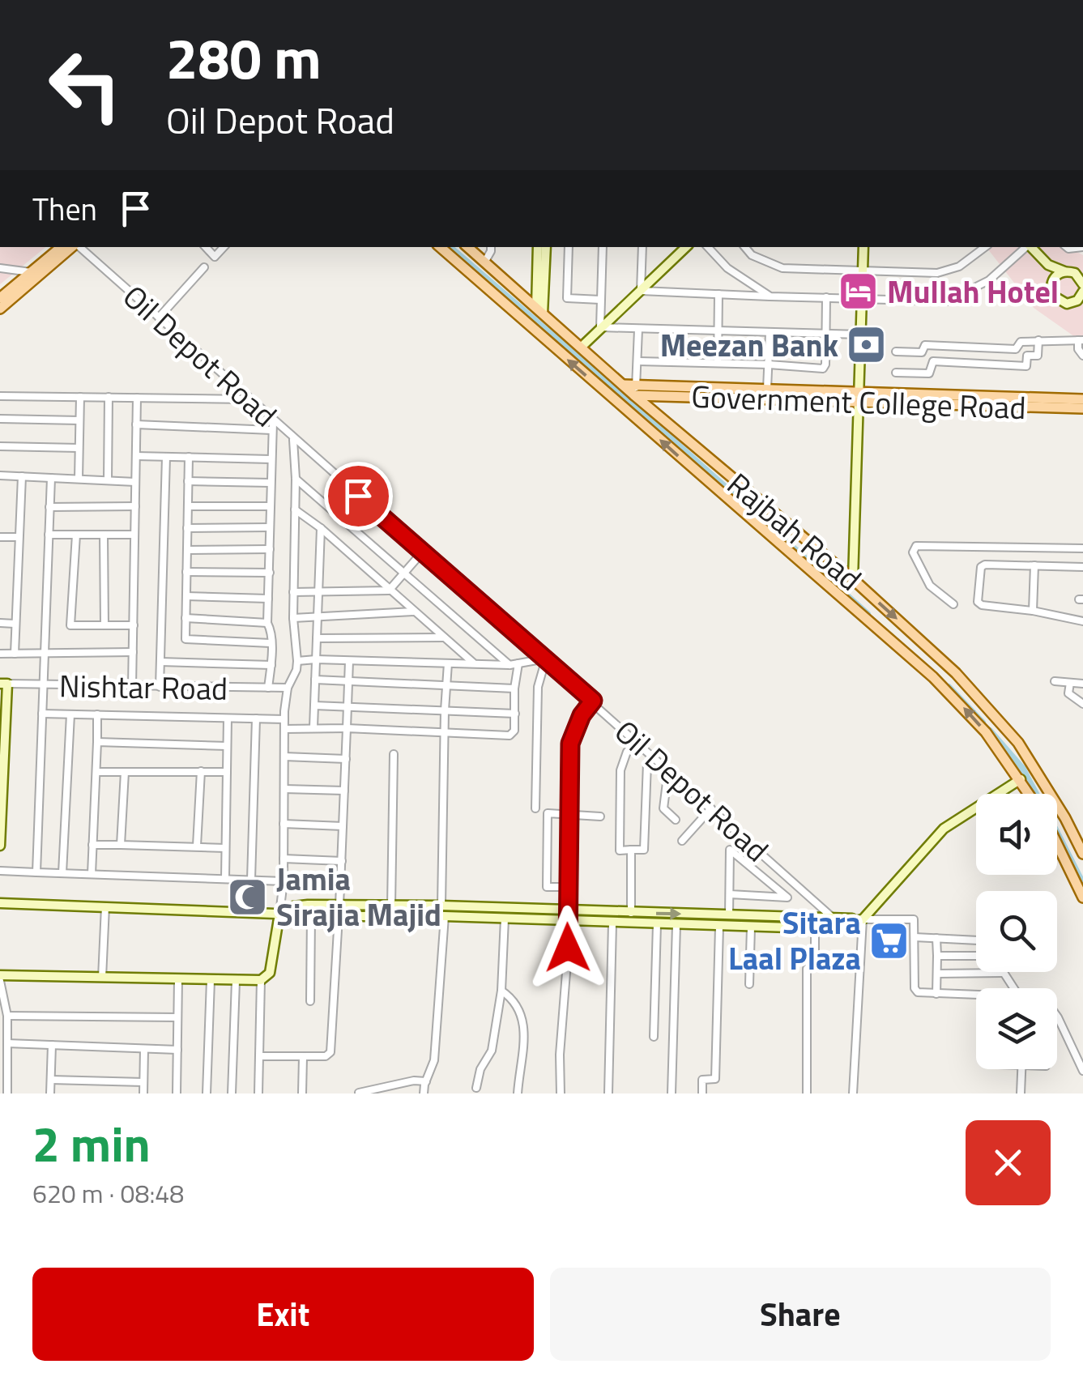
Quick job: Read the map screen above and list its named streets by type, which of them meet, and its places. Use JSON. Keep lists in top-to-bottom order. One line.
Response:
{"streets":{"main road":["Government College Road","Rajbah Road"],"street":["Oil Depot Road","Nishtar Road"]},"crossings":[["Government College Road","Rajbah Road"]],"places":{"hotel":["Mullah Hotel"],"bank":["Meezan Bank"],"mosque":["Jamia Sirajia Majid"],"supermarket":["Sitara Laal Plaza"]},"page":{"turn":["280 m","Oil Depot Road"],"then":"Then","heading":["2 min","620 m · 08:48"],"buttons":["Exit","Share"]}}
